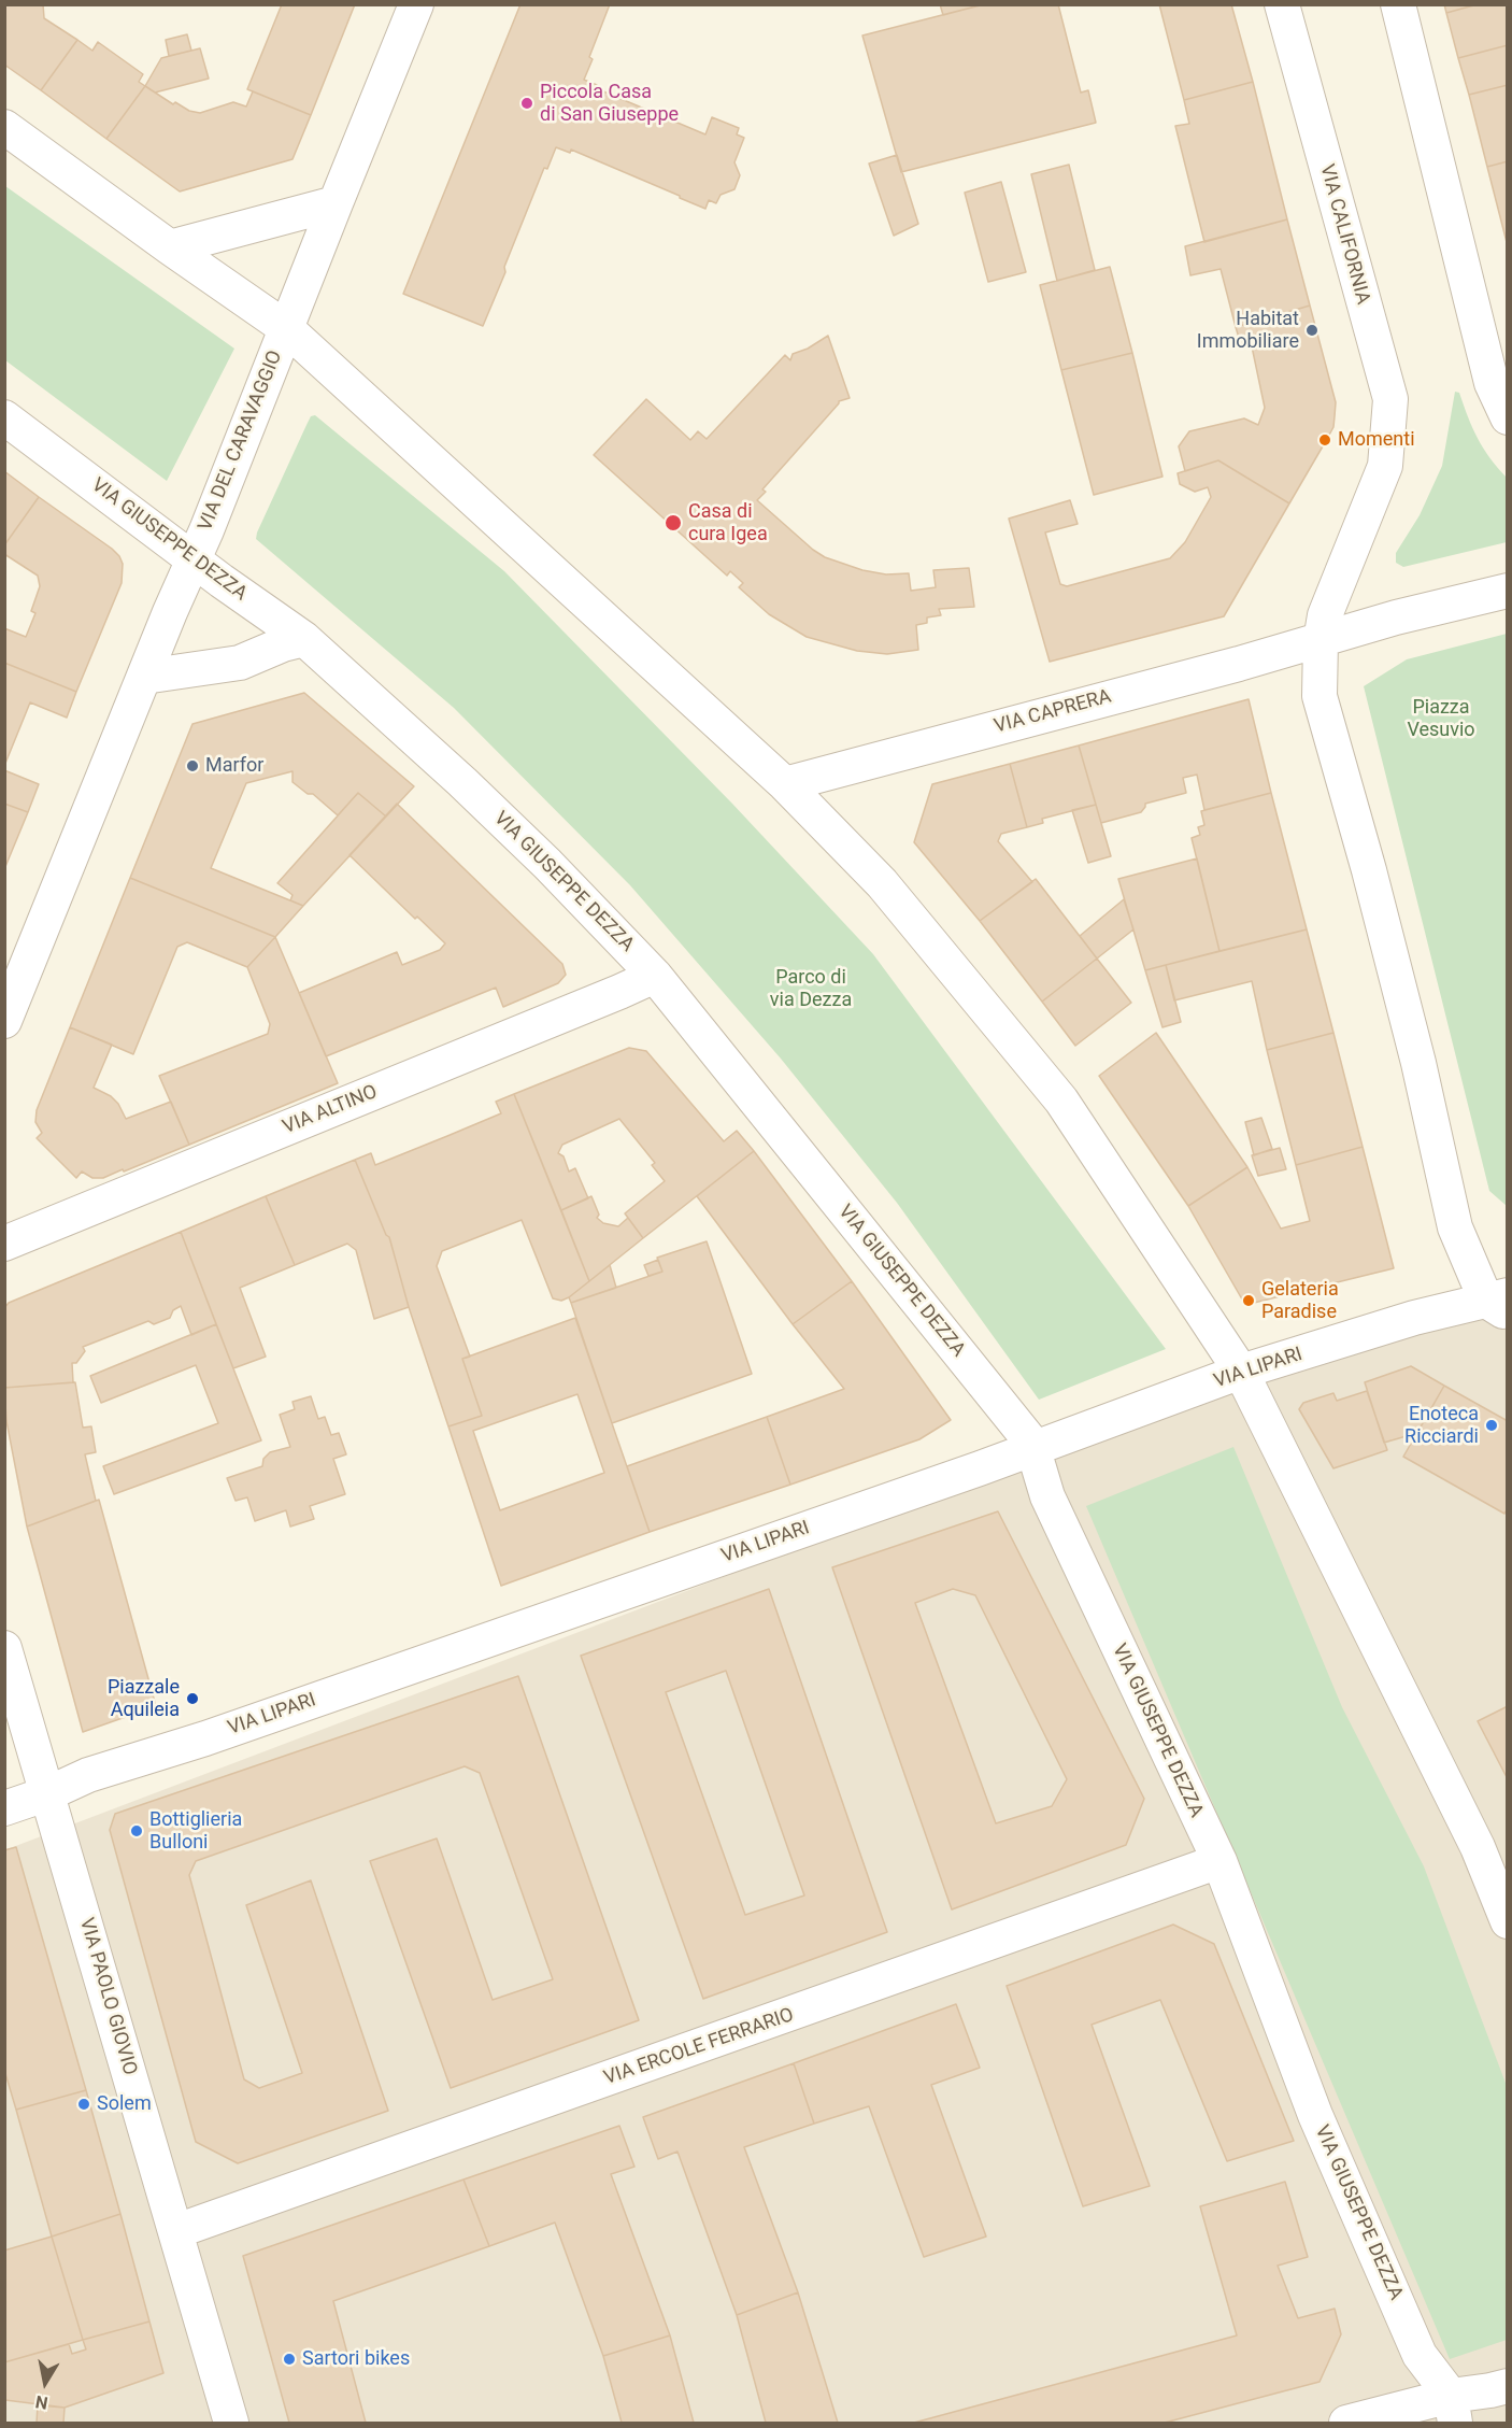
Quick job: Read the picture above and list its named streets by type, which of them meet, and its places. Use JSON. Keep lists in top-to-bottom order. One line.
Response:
{"streets":{"street":["VIA CALIFORNIA","VIA DEL CARAVAGGIO","VIA GIUSEPPE DEZZA","VIA CAPRERA","VIA ALTINO","VIA LIPARI","VIA PAOLO GIOVIO","VIA ERCOLE FERRARIO"]},"crossings":[["VIA CALIFORNIA","VIA CAPRERA"],["VIA DEL CARAVAGGIO","VIA GIUSEPPE DEZZA"],["VIA GIUSEPPE DEZZA","VIA ALTINO"],["VIA GIUSEPPE DEZZA","VIA LIPARI"],["VIA GIUSEPPE DEZZA","VIA ERCOLE FERRARIO"],["VIA LIPARI","VIA PAOLO GIOVIO"],["VIA PAOLO GIOVIO","VIA ERCOLE FERRARIO"]],"parks":["Piazza Vesuvio","Parco di via Dezza"],"places":["Piccola Casa di San Giuseppe","Habitat Immobiliare","Momenti","Casa di cura Igea","Marfor","Gelateria Paradise","Enoteca Ricciardi","Piazzale Aquileia","Bottiglieria Bulloni","Solem","Sartori bikes"],"north":"bottom"}
